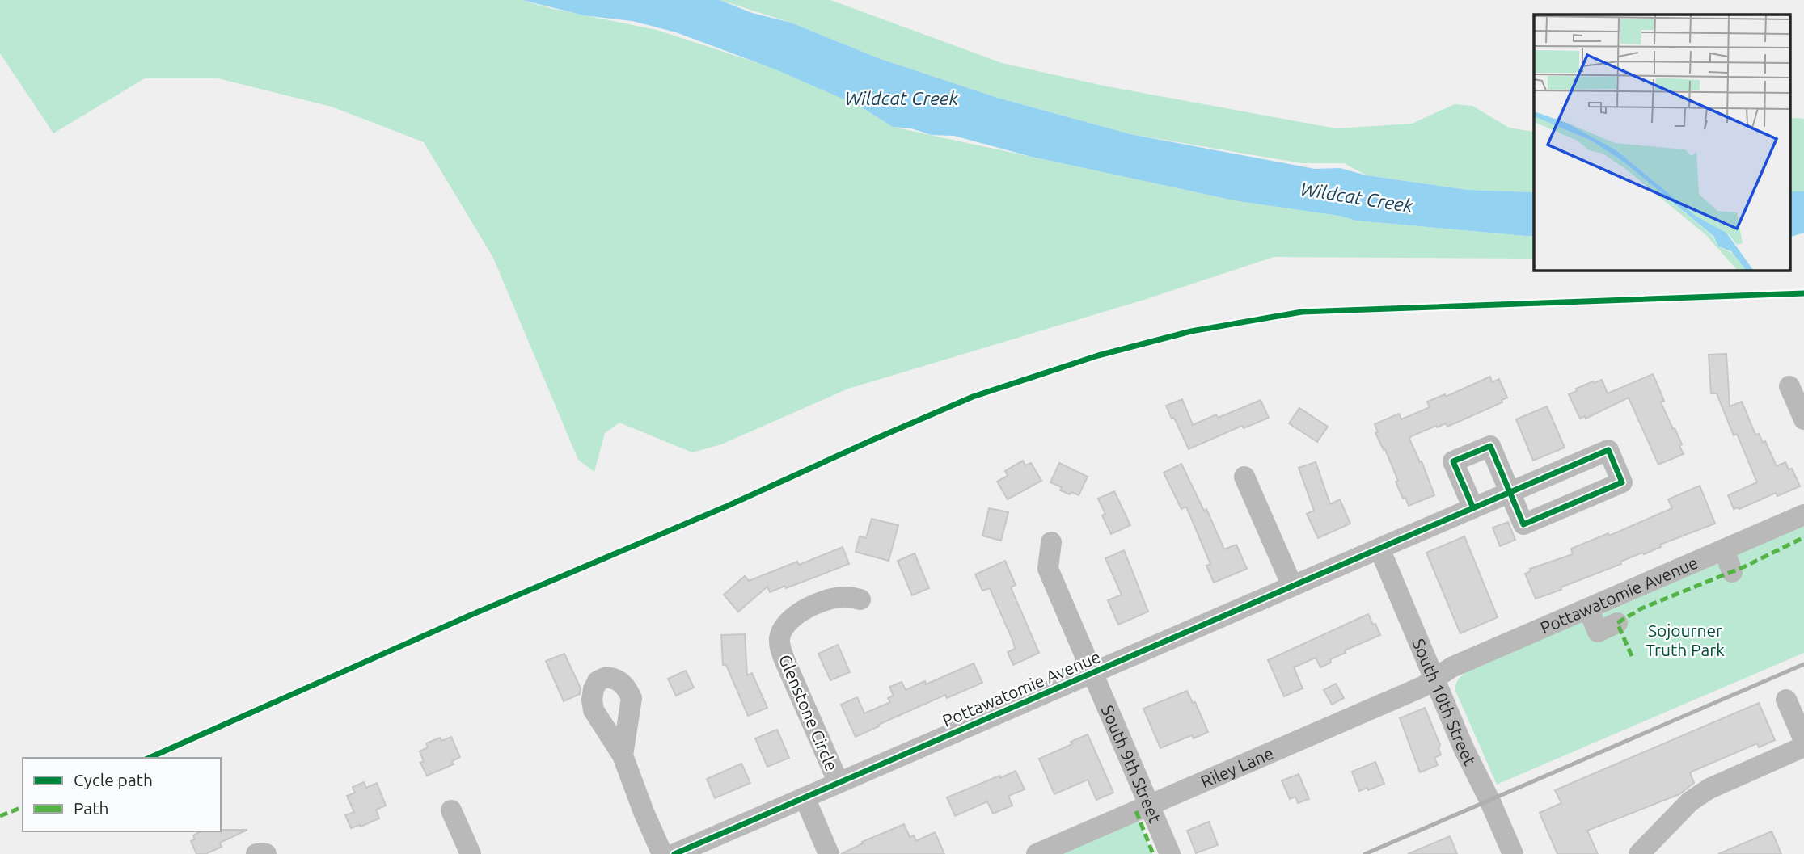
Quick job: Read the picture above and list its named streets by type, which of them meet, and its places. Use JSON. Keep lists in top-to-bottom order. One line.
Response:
{"streets":{"street":["Pottawatomie Avenue","South 10th Street","Glenstone Circle","South 9th Street","Riley Lane"]},"crossings":[["Pottawatomie Avenue","South 10th Street"],["Pottawatomie Avenue","Glenstone Circle"],["Pottawatomie Avenue","South 9th Street"],["Pottawatomie Avenue","Riley Lane"],["South 10th Street","Riley Lane"],["South 9th Street","Riley Lane"]],"water":["Wildcat Creek"],"parks":["Sojourner Truth Park"],"legend":["Cycle path","Path"]}
